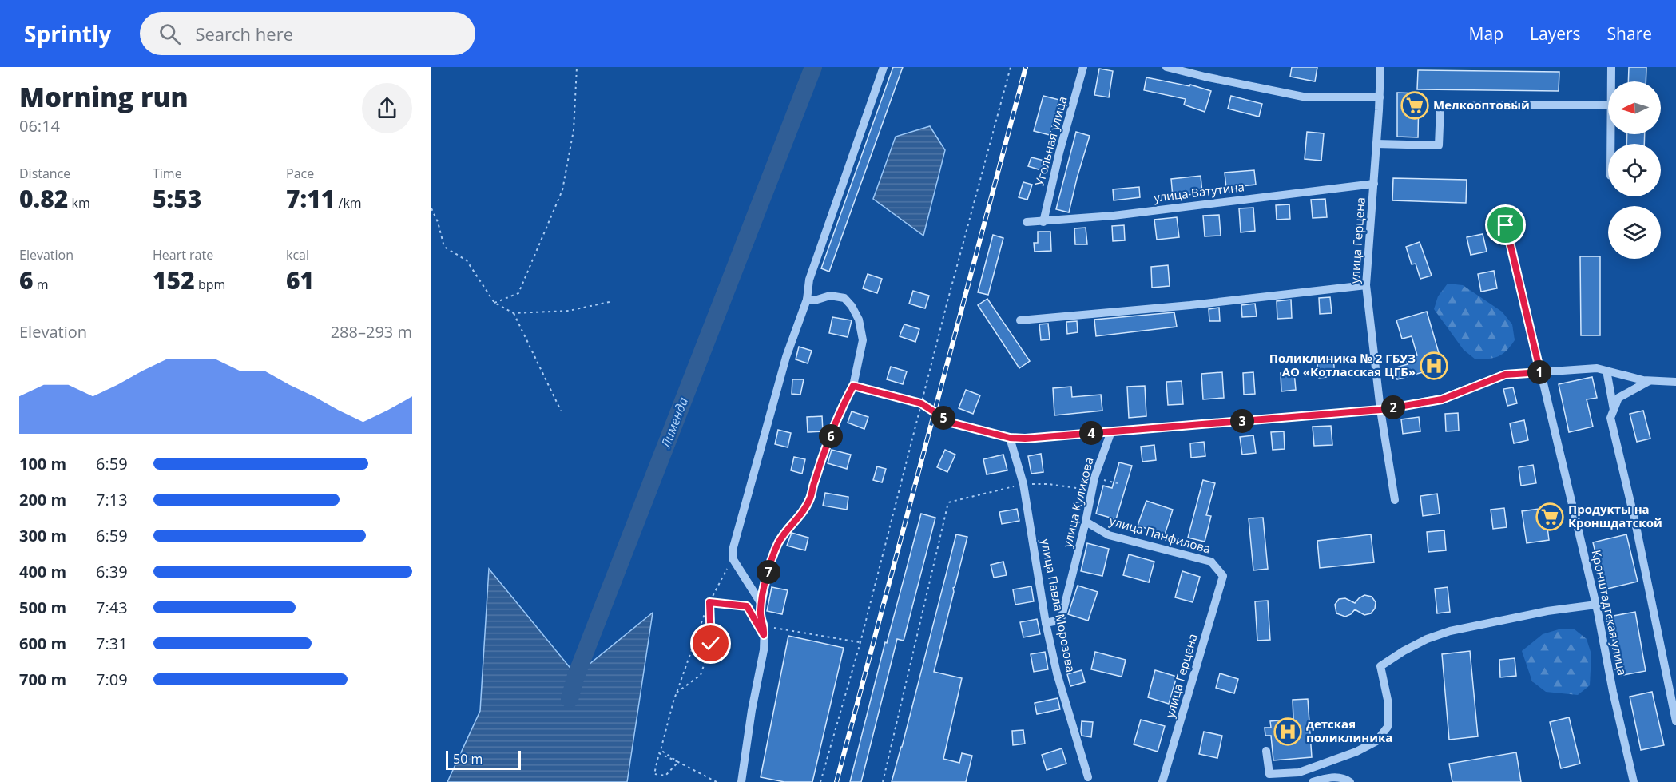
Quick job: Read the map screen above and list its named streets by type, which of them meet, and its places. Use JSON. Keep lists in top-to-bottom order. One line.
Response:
{"streets":{"street":["Угольная улица","улица Ватутина","улица Герцена","улица Куликова","улица Панфилова","улица Павла Морозова","Кронштадтская улица"]},"crossings":[["Угольная улица","улица Ватутина"],["улица Ватутина","улица Герцена"],["улица Герцена","улица Панфилова"],["улица Куликова","улица Панфилова"],["улица Куликова","улица Павла Морозова"]],"water":["Лименда"],"places":{"supermarket":["Мелкооптовый","Продукты на Кроншдатской"],"hospital":["Поликлиника № 2 ГБУЗ АО «Котласская ЦГБ»","детская поликлиника"]},"scale_bar":"50 m","north":"left","page":{"header":"Sprintly","search":"Search here","nav":["Map","Layers","Share"],"heading":["Morning run","06:14"],"stats":[["Distance","0.82 km"],["Time","5:53"],["Pace","7:11 /km"],["Elevation","6 m"],["Heart rate","152 bpm"],["kcal","61"]],"chart":["Elevation","288–293 m"],"pins":["1","2","5","3","4","6","7"],"list":[{"name":"100 m","note":"6:59"},{"name":"200 m","note":"7:13"},{"name":"300 m","note":"6:59"},{"name":"400 m","note":"6:39"},{"name":"500 m","note":"7:43"},{"name":"600 m","note":"7:31"},{"name":"700 m","note":"7:09"}],"scale":"50 m"}}
